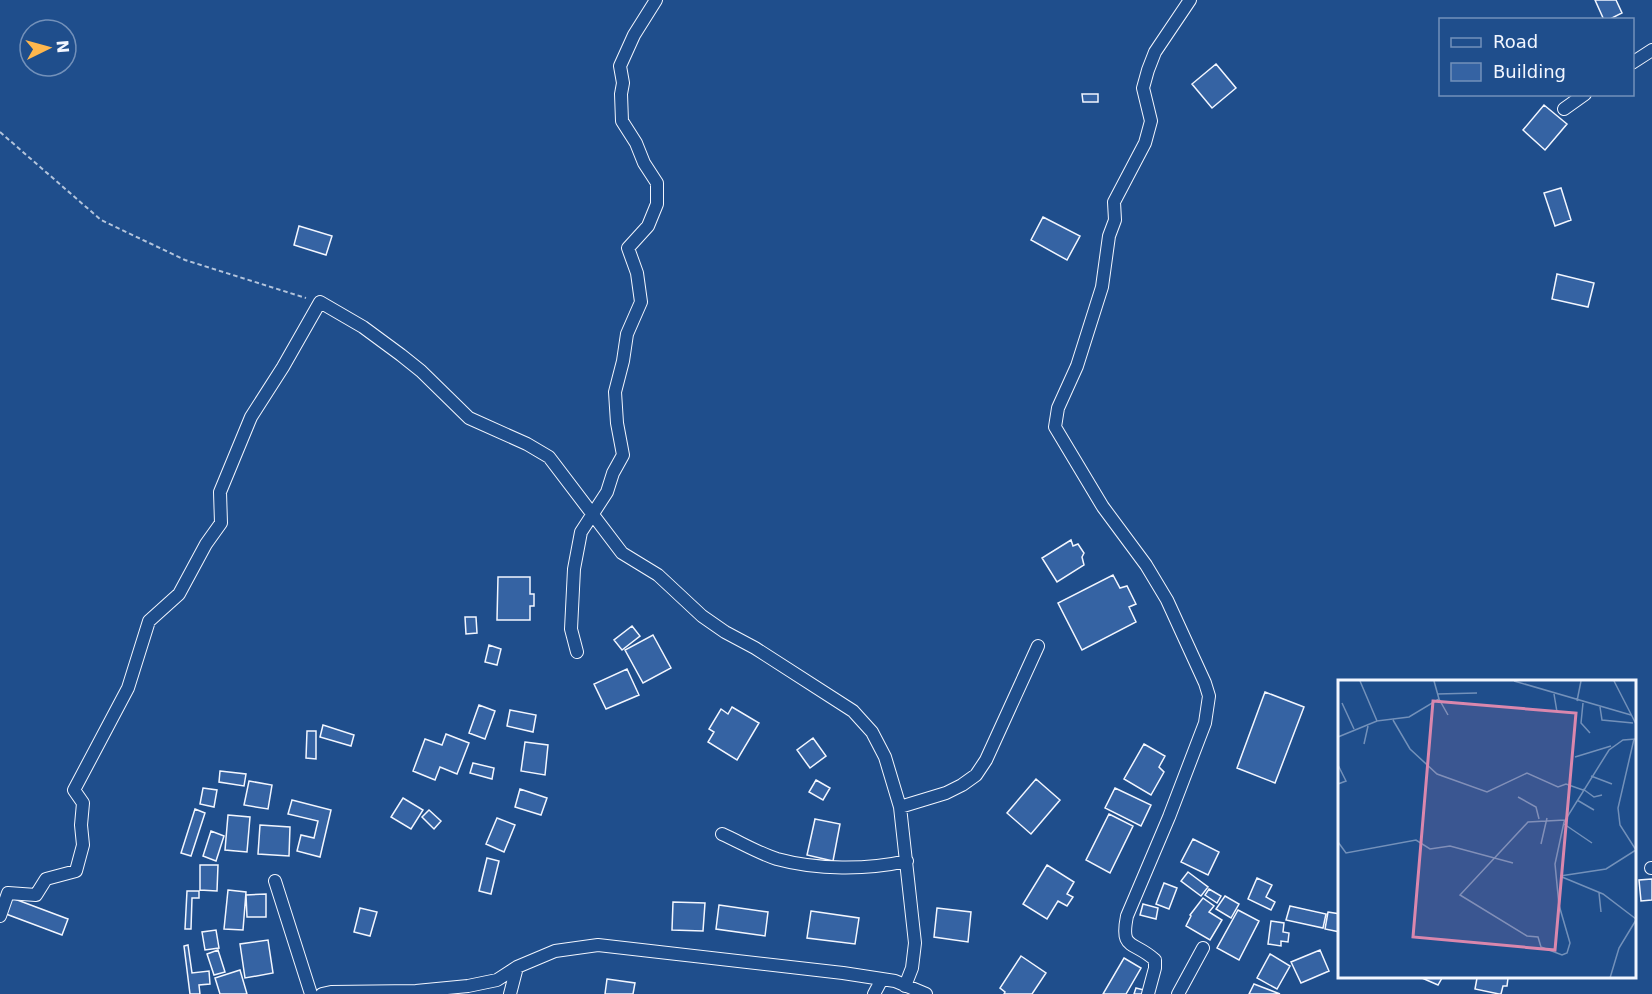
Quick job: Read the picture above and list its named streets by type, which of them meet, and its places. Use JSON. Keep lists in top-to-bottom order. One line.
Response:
{"legend":["Road","Building"],"north":"right"}
